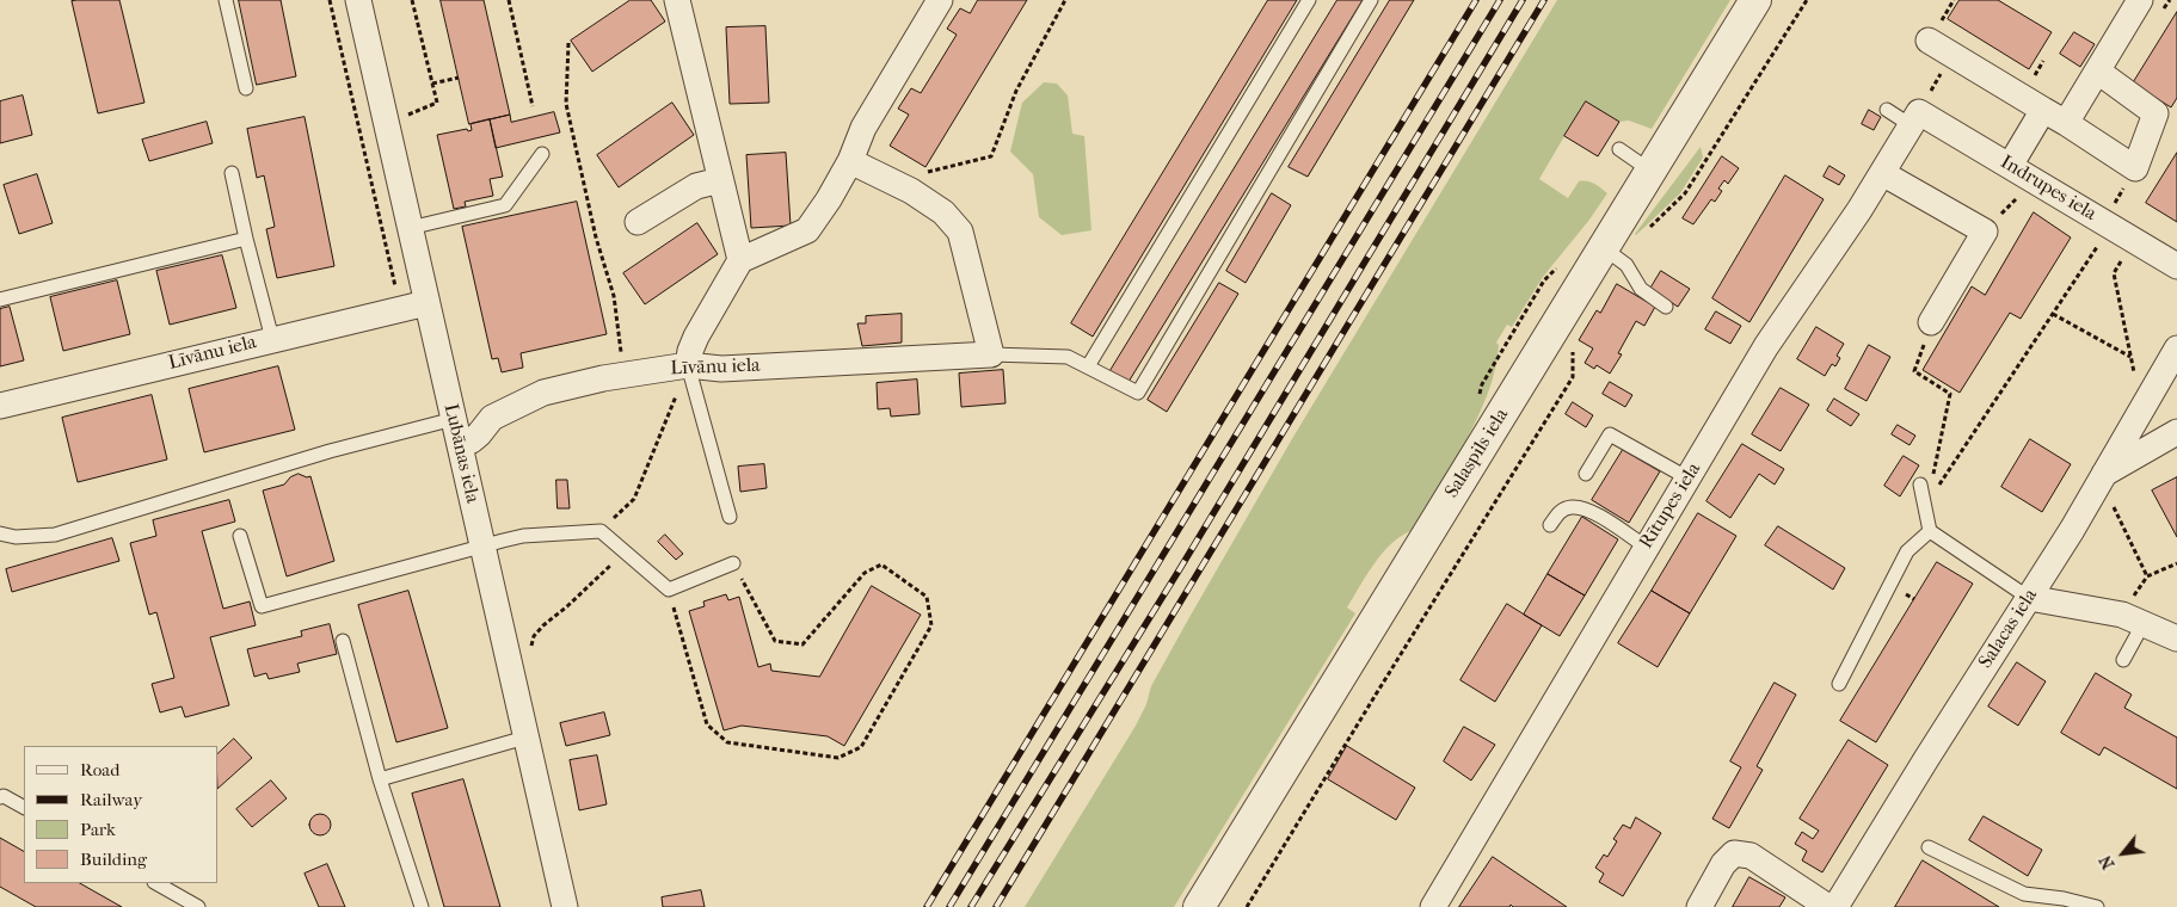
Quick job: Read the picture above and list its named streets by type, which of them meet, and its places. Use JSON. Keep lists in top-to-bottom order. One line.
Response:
{"streets":{"street":["Indrupes iela","Līvānu iela","Lubānas iela","Salaspils iela","Rītupes iela","Salacas iela"]},"crossings":[["Indrupes iela","Rītupes iela"],["Līvānu iela","Lubānas iela"]],"legend":["Road","Railway","Park","Building"],"north":"bottom left"}
